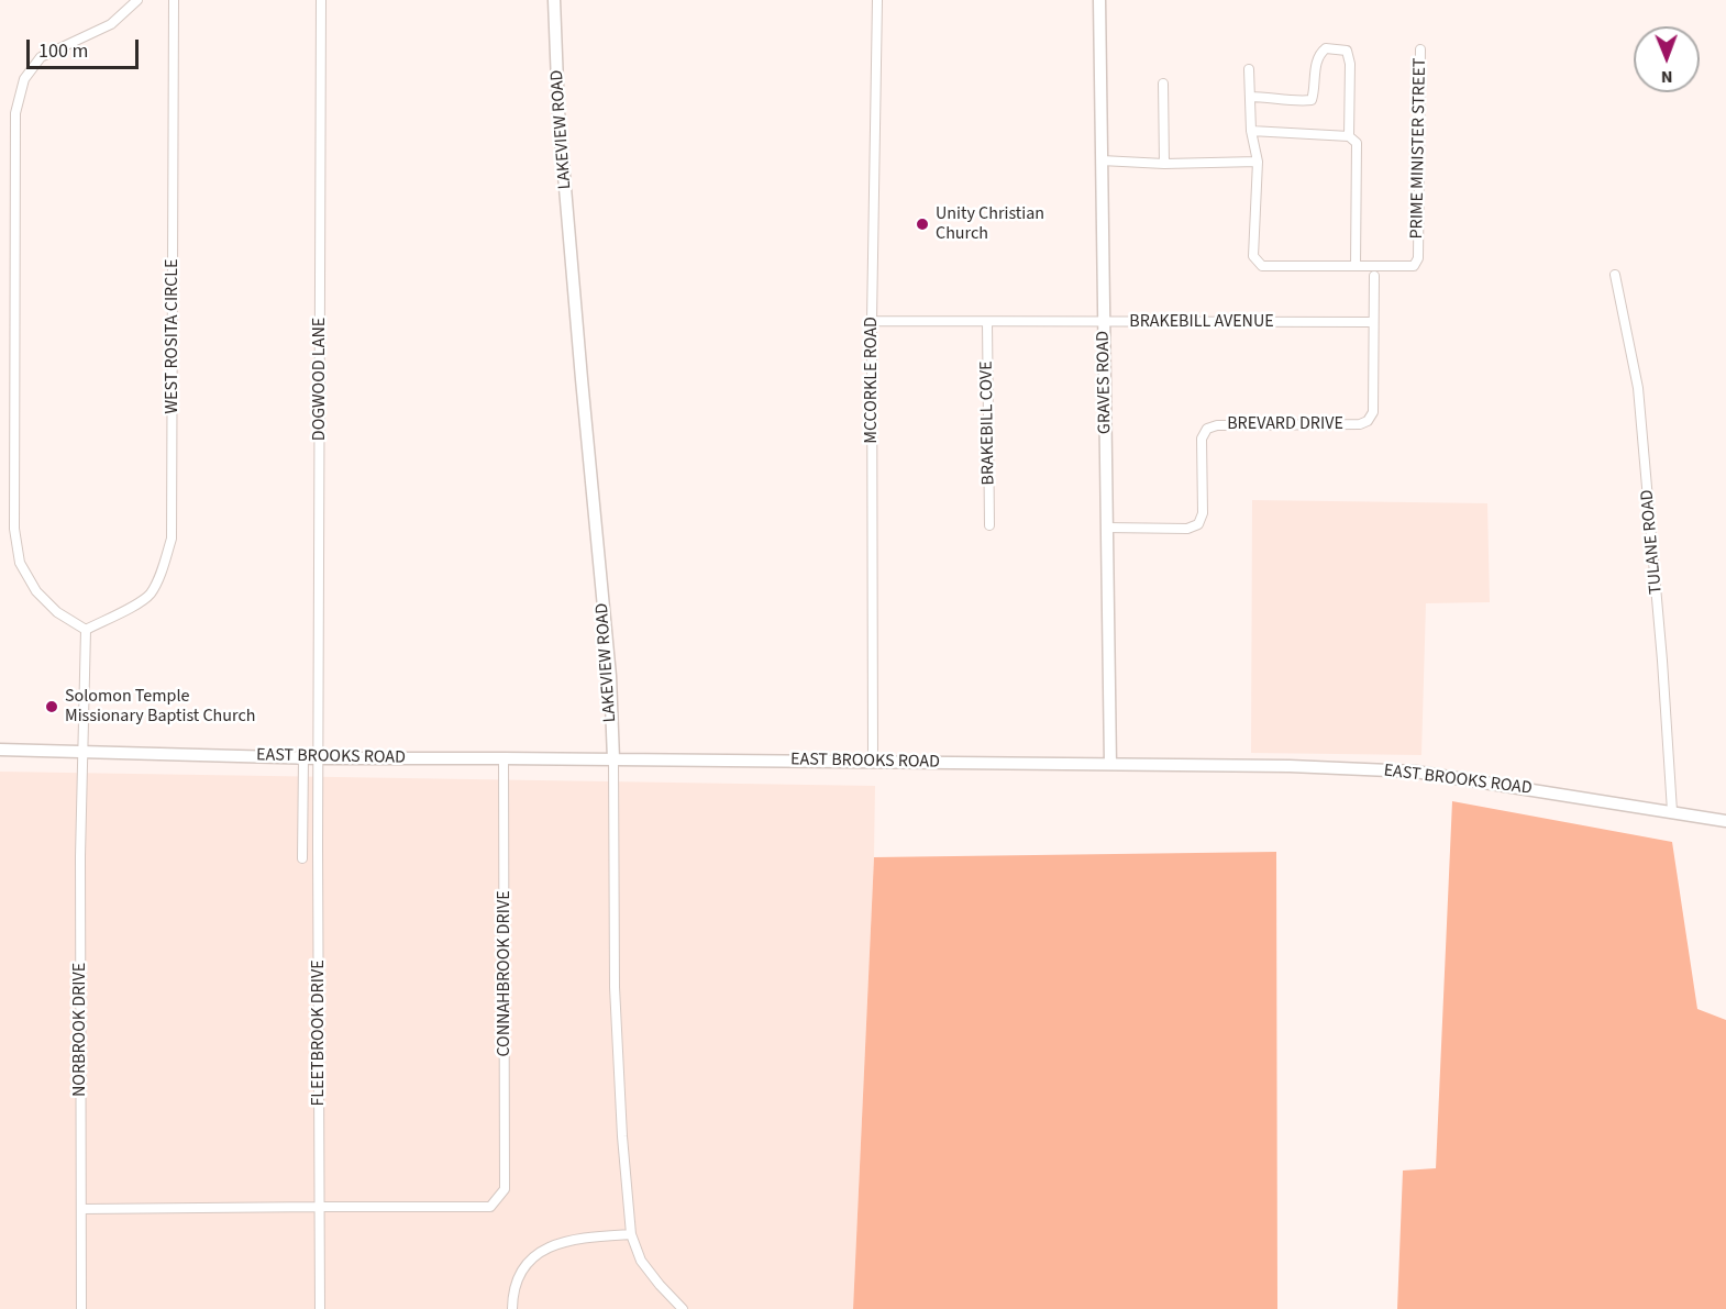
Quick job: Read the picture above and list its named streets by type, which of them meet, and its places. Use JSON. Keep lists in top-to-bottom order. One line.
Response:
{"streets":{"main road":["LAKEVIEW ROAD","GRAVES ROAD","EAST BROOKS ROAD"],"street":["PRIME MINISTER STREET","BRAKEBILL AVENUE","WEST ROSITA CIRCLE","DOGWOOD LANE","MCCORKLE ROAD","BRAKEBILL COVE","BREVARD DRIVE","TULANE ROAD","CONNAHBROOK DRIVE","NORBROOK DRIVE","FLEETBROOK DRIVE"]},"crossings":[["LAKEVIEW ROAD","EAST BROOKS ROAD"],["BRAKEBILL AVENUE","MCCORKLE ROAD"],["BRAKEBILL AVENUE","GRAVES ROAD"],["BRAKEBILL AVENUE","BRAKEBILL COVE"],["BRAKEBILL AVENUE","BREVARD DRIVE"],["WEST ROSITA CIRCLE","NORBROOK DRIVE"],["DOGWOOD LANE","EAST BROOKS ROAD"],["DOGWOOD LANE","FLEETBROOK DRIVE"],["MCCORKLE ROAD","EAST BROOKS ROAD"],["GRAVES ROAD","BREVARD DRIVE"],["GRAVES ROAD","EAST BROOKS ROAD"],["TULANE ROAD","EAST BROOKS ROAD"],["EAST BROOKS ROAD","CONNAHBROOK DRIVE"],["EAST BROOKS ROAD","NORBROOK DRIVE"],["EAST BROOKS ROAD","FLEETBROOK DRIVE"],["CONNAHBROOK DRIVE","FLEETBROOK DRIVE"]],"places":["Unity Christian Church","Solomon Temple Missionary Baptist Church"],"scale_bar":"100 m","north":"bottom"}
